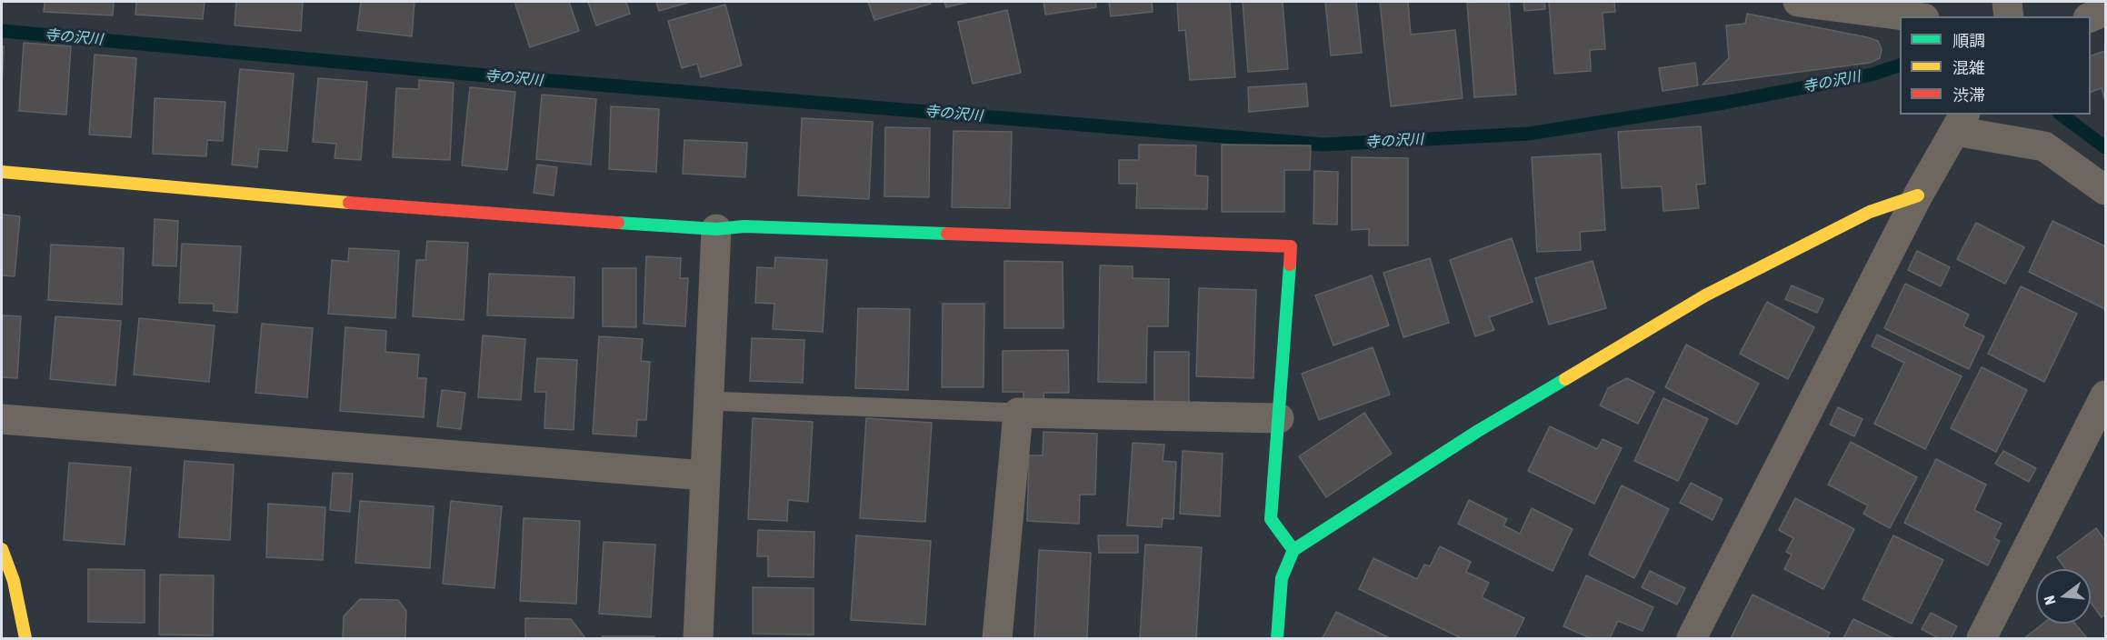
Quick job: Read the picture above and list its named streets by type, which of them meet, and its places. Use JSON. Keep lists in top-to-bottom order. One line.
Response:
{"water":["寺の沢川"],"legend":["順調","混雑","渋滞"],"north":"left"}
